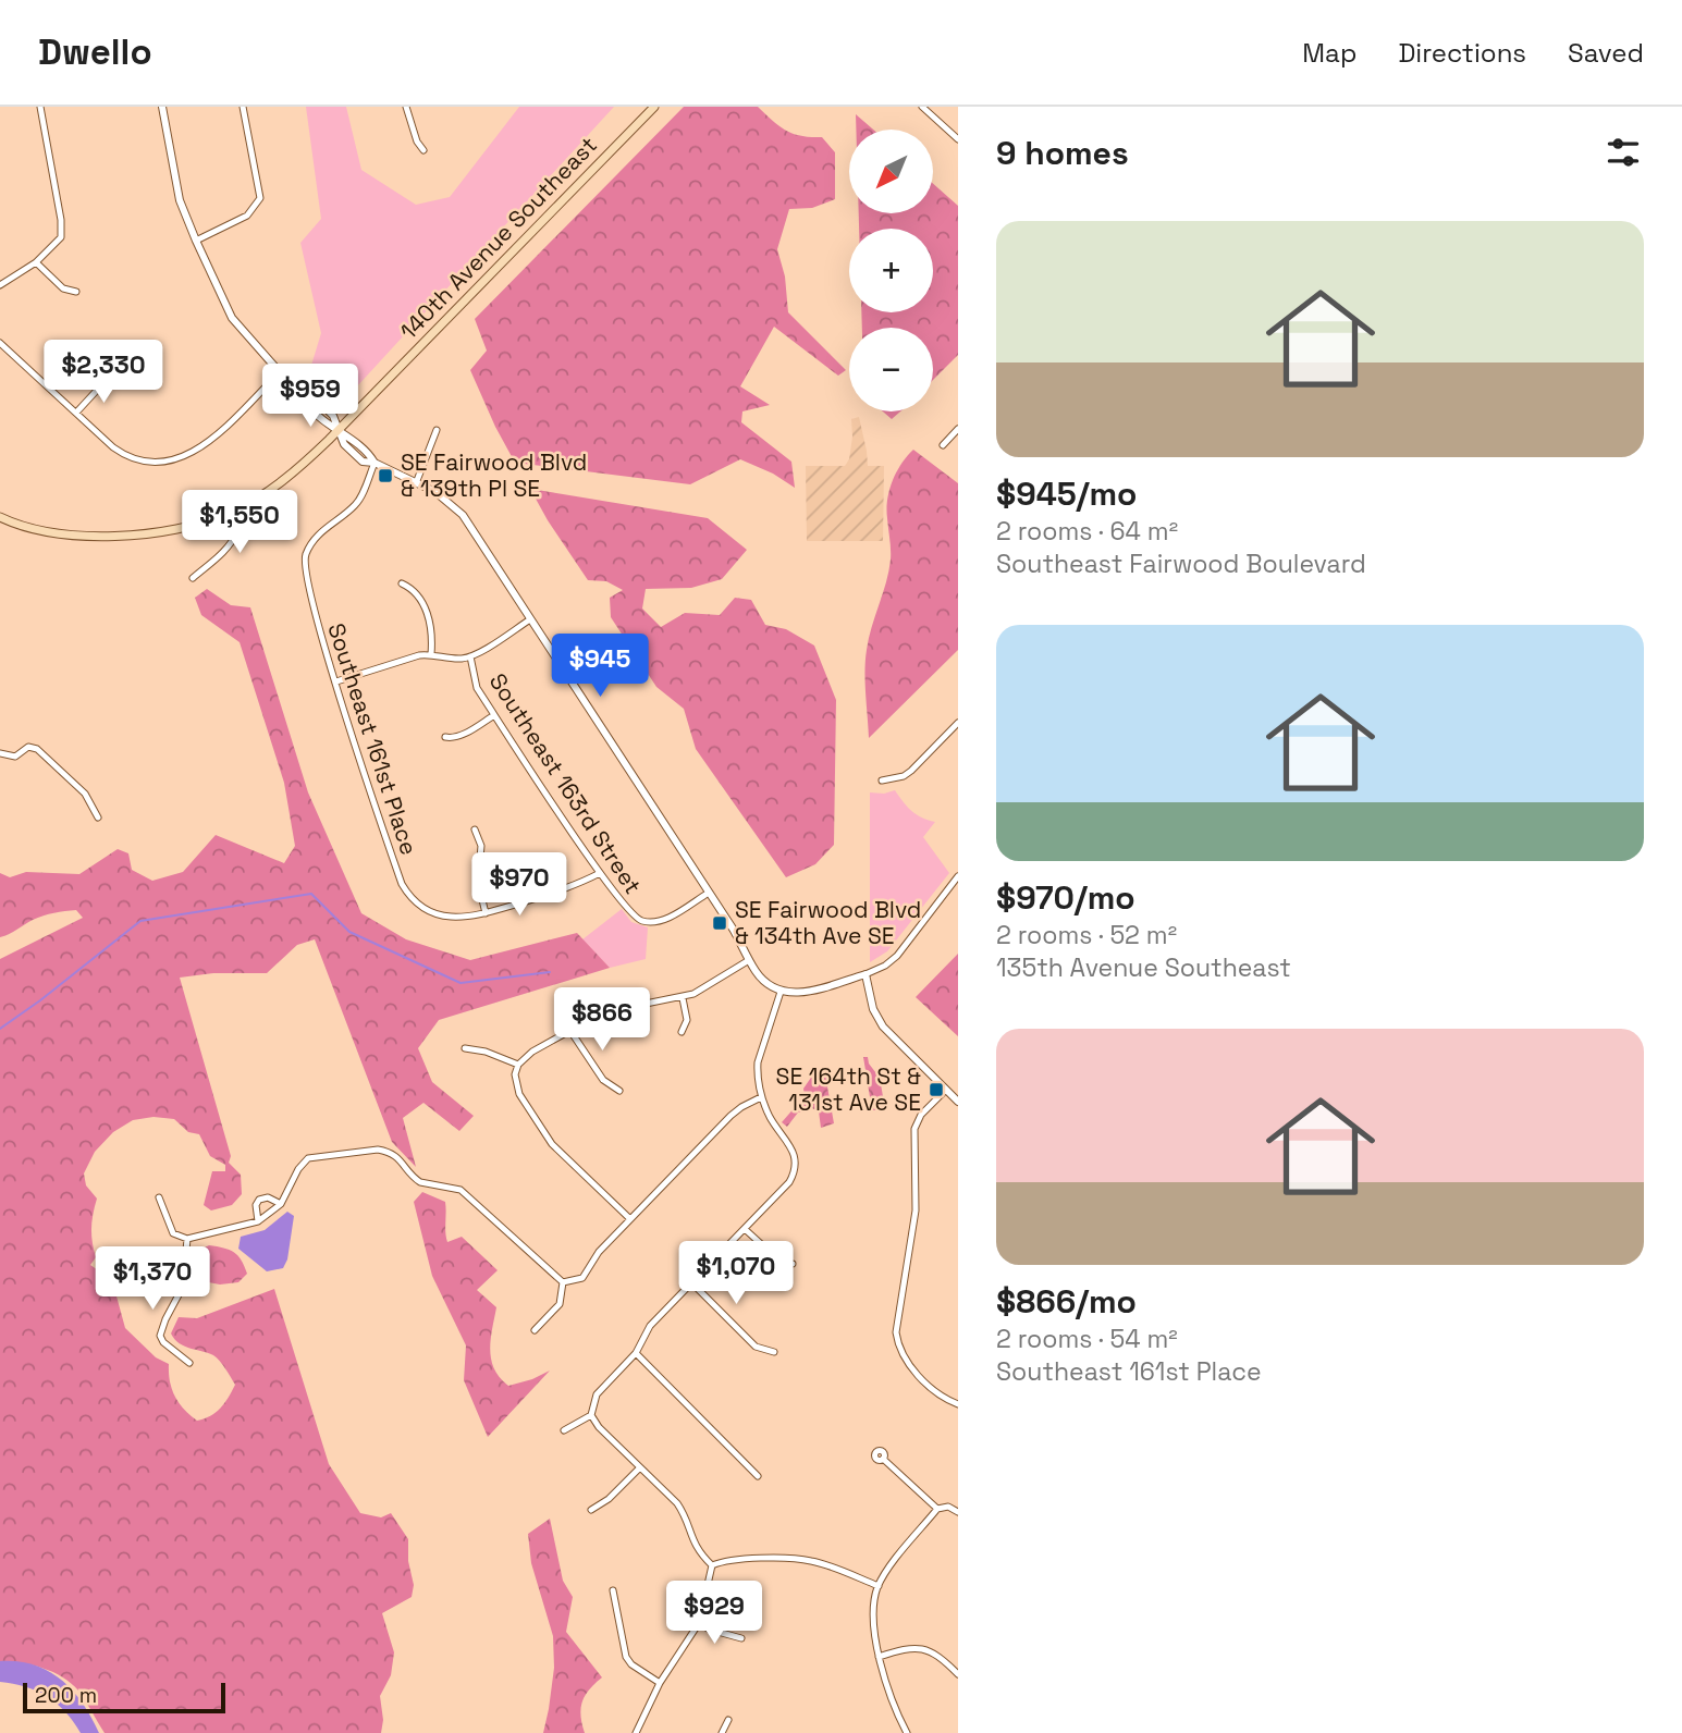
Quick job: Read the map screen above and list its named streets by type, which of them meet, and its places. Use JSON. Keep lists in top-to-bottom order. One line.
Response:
{"streets":{"main road":["140th Avenue Southeast"],"street":["Southeast 161st Place","Southeast 163rd Street"]},"places":{"transit":["SE Fairwood Blvd & 139th Pl SE","SE Fairwood Blvd & 134th Ave SE","SE 164th St & 131st Ave SE"]},"scale_bar":"200 m","north":"bottom left","page":{"header":"Dwello","nav":["Map","Directions","Saved"],"heading":"9 homes","map_buttons":["+","−"],"list":[{"name":"$945/mo","note":"2 rooms · 64 m² · Southeast Fairwood Boulevard"},{"name":"$970/mo","note":"2 rooms · 52 m² · 135th Avenue Southeast"},{"name":"$866/mo","note":"2 rooms · 54 m² · Southeast 161st Place"}],"price":["$2,330","$959","$1,550","$945","$970","$866","$1,070","$1,370","$929"],"scale":"200 m"}}
